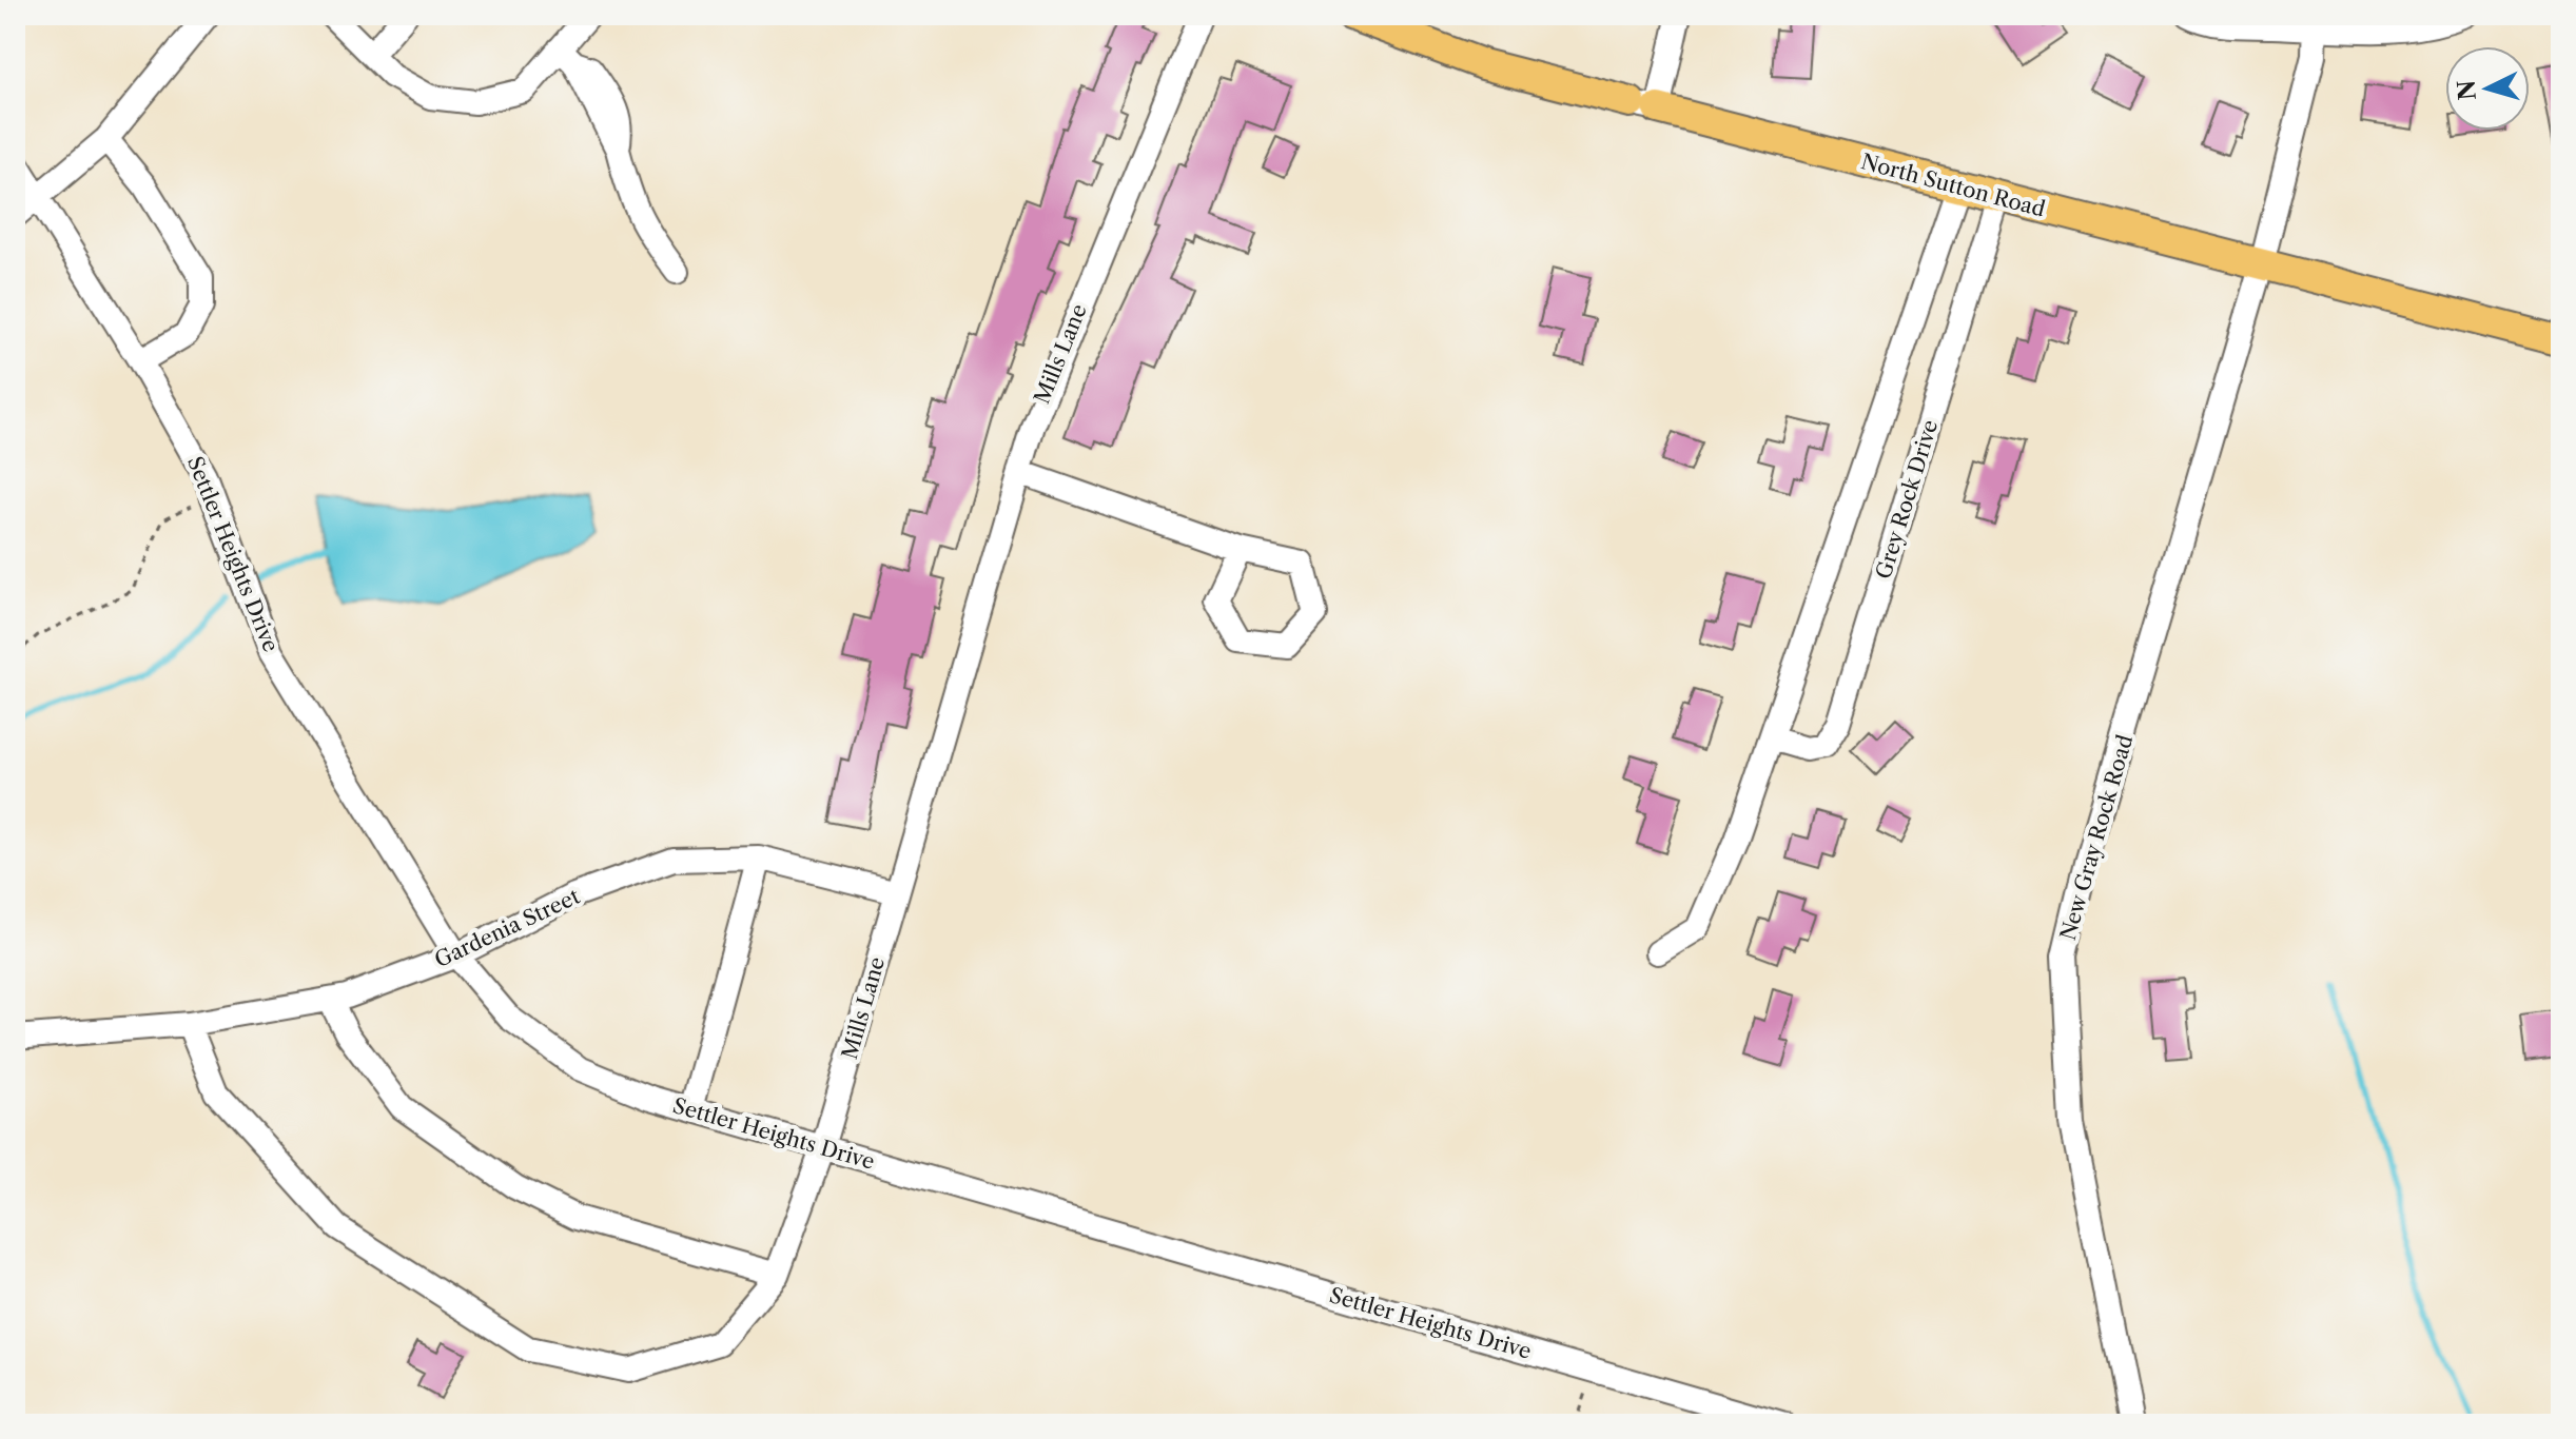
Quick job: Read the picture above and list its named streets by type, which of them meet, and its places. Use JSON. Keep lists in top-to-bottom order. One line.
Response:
{"streets":{"main road":["North Sutton Road"],"street":["Mills Lane","Grey Rock Drive","Settler Heights Drive","New Gray Rock Road","Gardenia Street"]},"crossings":[["North Sutton Road","Grey Rock Drive"],["North Sutton Road","New Gray Rock Road"],["Mills Lane","Settler Heights Drive"],["Mills Lane","Gardenia Street"],["Settler Heights Drive","Gardenia Street"]],"north":"left"}
